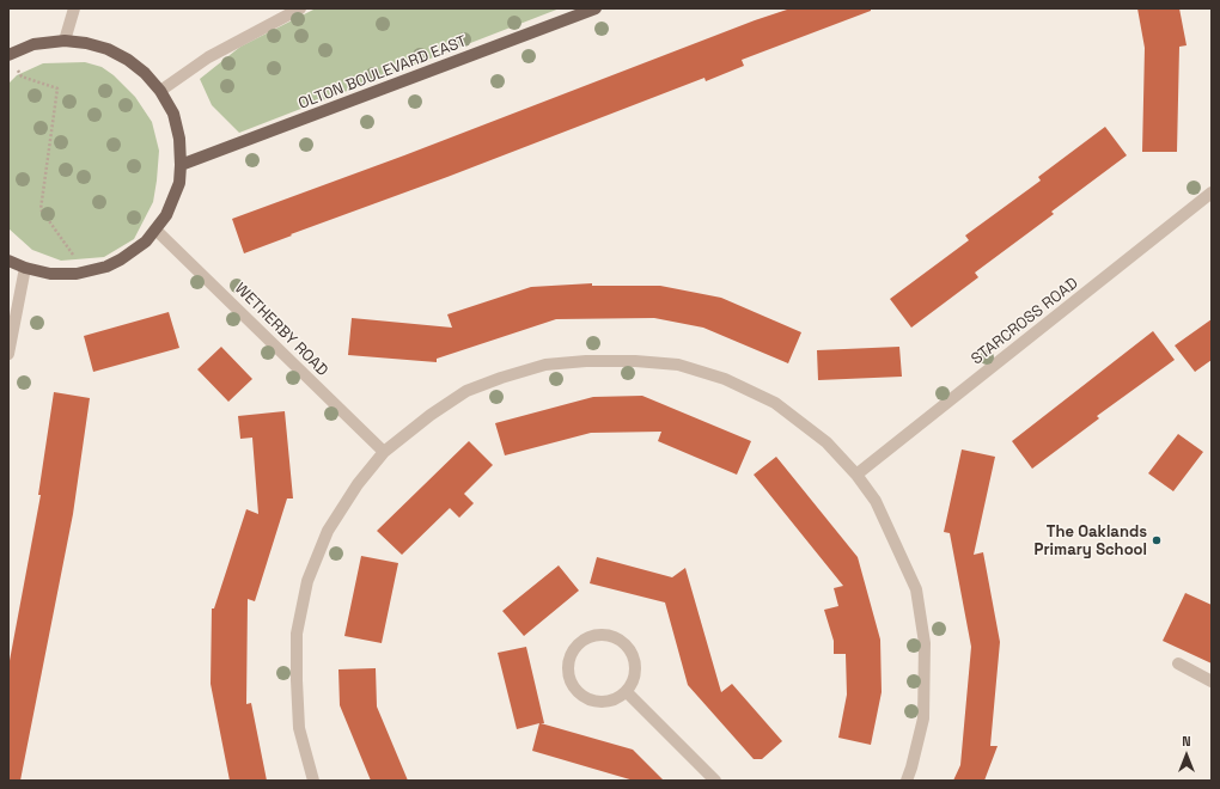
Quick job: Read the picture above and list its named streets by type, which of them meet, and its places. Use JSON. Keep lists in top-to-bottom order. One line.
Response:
{"streets":{"main road":["OLTON BOULEVARD EAST"],"street":["STARCROSS ROAD","WETHERBY ROAD"]},"places":["The Oaklands Primary School"],"north":"top"}
